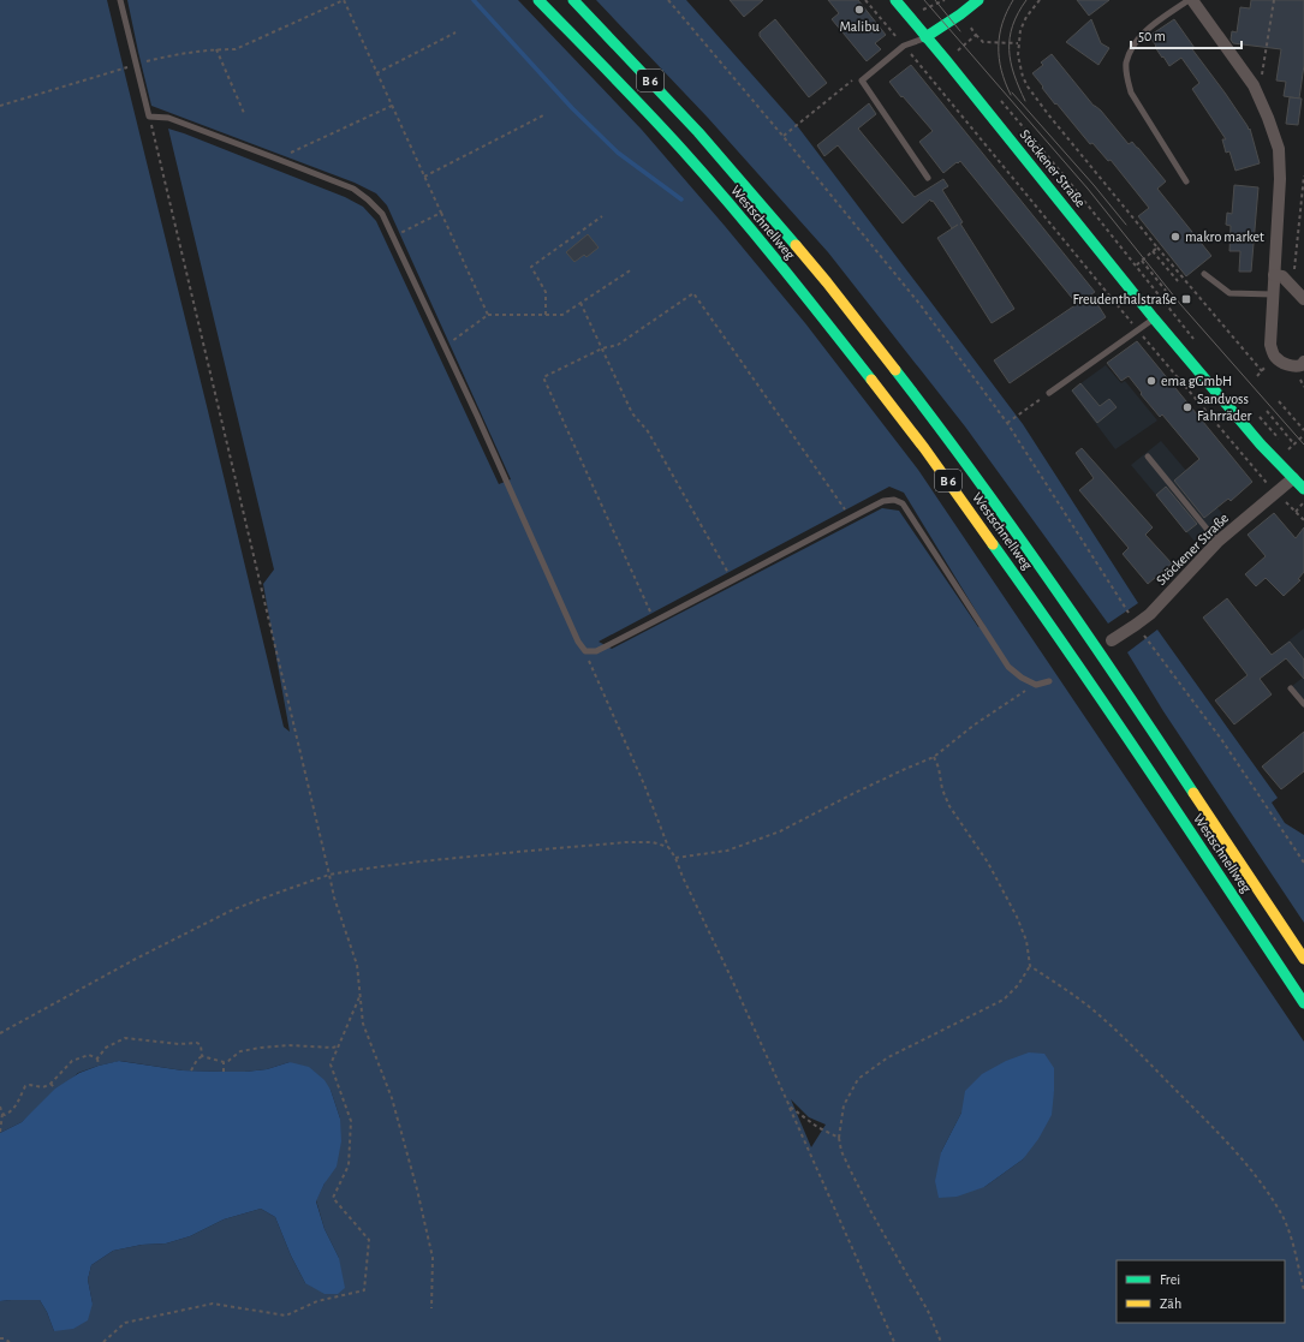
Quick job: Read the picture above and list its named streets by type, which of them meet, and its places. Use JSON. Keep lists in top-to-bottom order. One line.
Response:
{"streets":{"main road":["B 6","Stöckener Straße","Westschnellweg"]},"places":{"other":["Malibu","makro market","ema gGmbH","Sandvoss Fahrräder"],"transit":["Freudenthalstraße"]},"legend":["Frei","Zäh"],"scale_bar":"50 m"}
